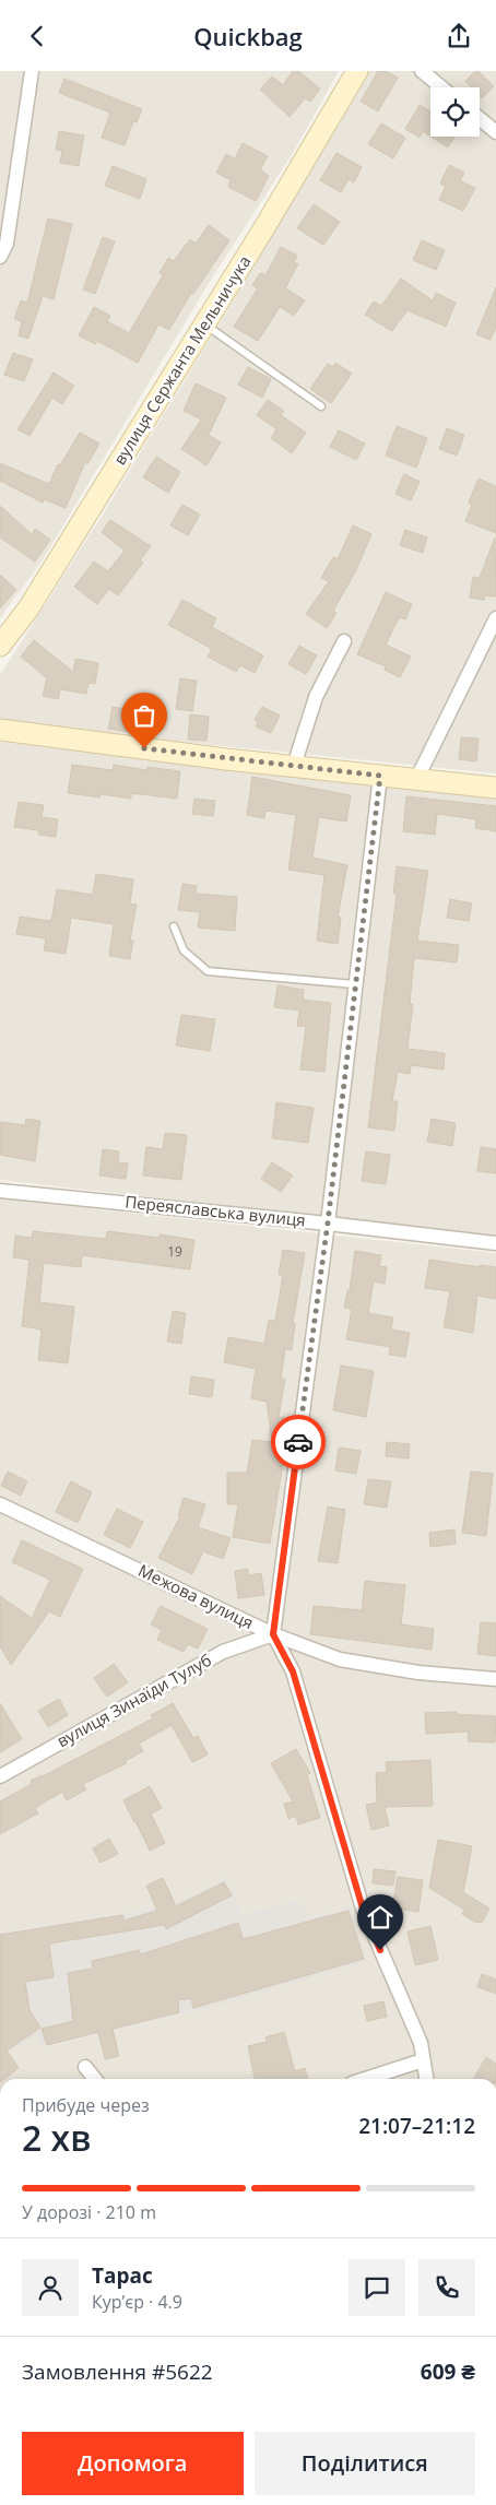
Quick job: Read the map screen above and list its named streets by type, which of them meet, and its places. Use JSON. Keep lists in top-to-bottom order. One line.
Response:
{"streets":{"street":["вулиця Сержанта Мельничука","Переяславська вулиця","Межова вулиця","вулиця Зинаїди Тулуб"]},"crossings":[["Межова вулиця","вулиця Зинаїди Тулуб"]],"house_numbers":["19"],"page":{"header":"Quickbag","heading":["2 хв","Прибуде через","21:07–21:12"],"panel":["Тарас","Кур’єр · 4.9","Замовлення #5622","609 ₴"],"bar":"У дорозі · 210 m","buttons":["Допомога","Поділитися"]}}
